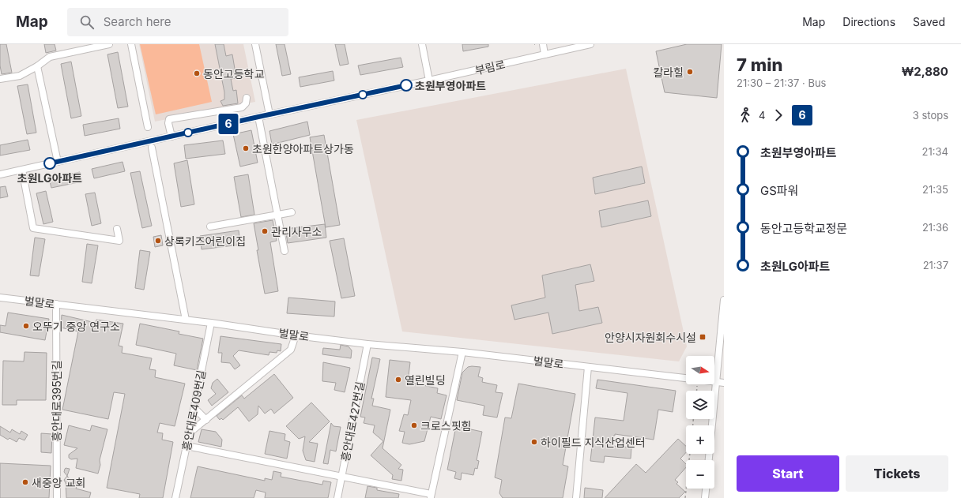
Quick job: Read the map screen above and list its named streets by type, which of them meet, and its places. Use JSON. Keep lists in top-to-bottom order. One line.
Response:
{"streets":{"street":["부림로","벌말로","흥안대로395번길","흥안대로409번길","흥안대로427번길"]},"crossings":[["벌말로","흥안대로395번길"],["벌말로","흥안대로409번길"],["벌말로","흥안대로427번길"]],"places":{"other":["칼라힐","동안고등학교","초원부영아파트","초원한양아파트상가동","초원LG아파트","관리사무소","상록키즈어린이집","오뚜기 중앙 연구소","열린빌딩","크로스핏힘","하이필드 지식산업센터","새중앙 교회"],"transit":["안양시자원회수시설"]},"lines":["bus line 6"],"north":"right","page":{"header":"Map","search":"Search here","nav":["Map","Directions","Saved"],"on_map":"6","heading":["7 min","21:30 – 21:37 · Bus","₩2,880"],"legs":["4","6","3 stops"],"list":[{"name":"초원부영아파트","value":"21:34"},{"name":"GS파워","value":"21:35"},{"name":"동안고등학교정문","value":"21:36"},{"name":"초원LG아파트","value":"21:37"}],"map_buttons":["+","−"],"buttons":["Start","Tickets"]}}
